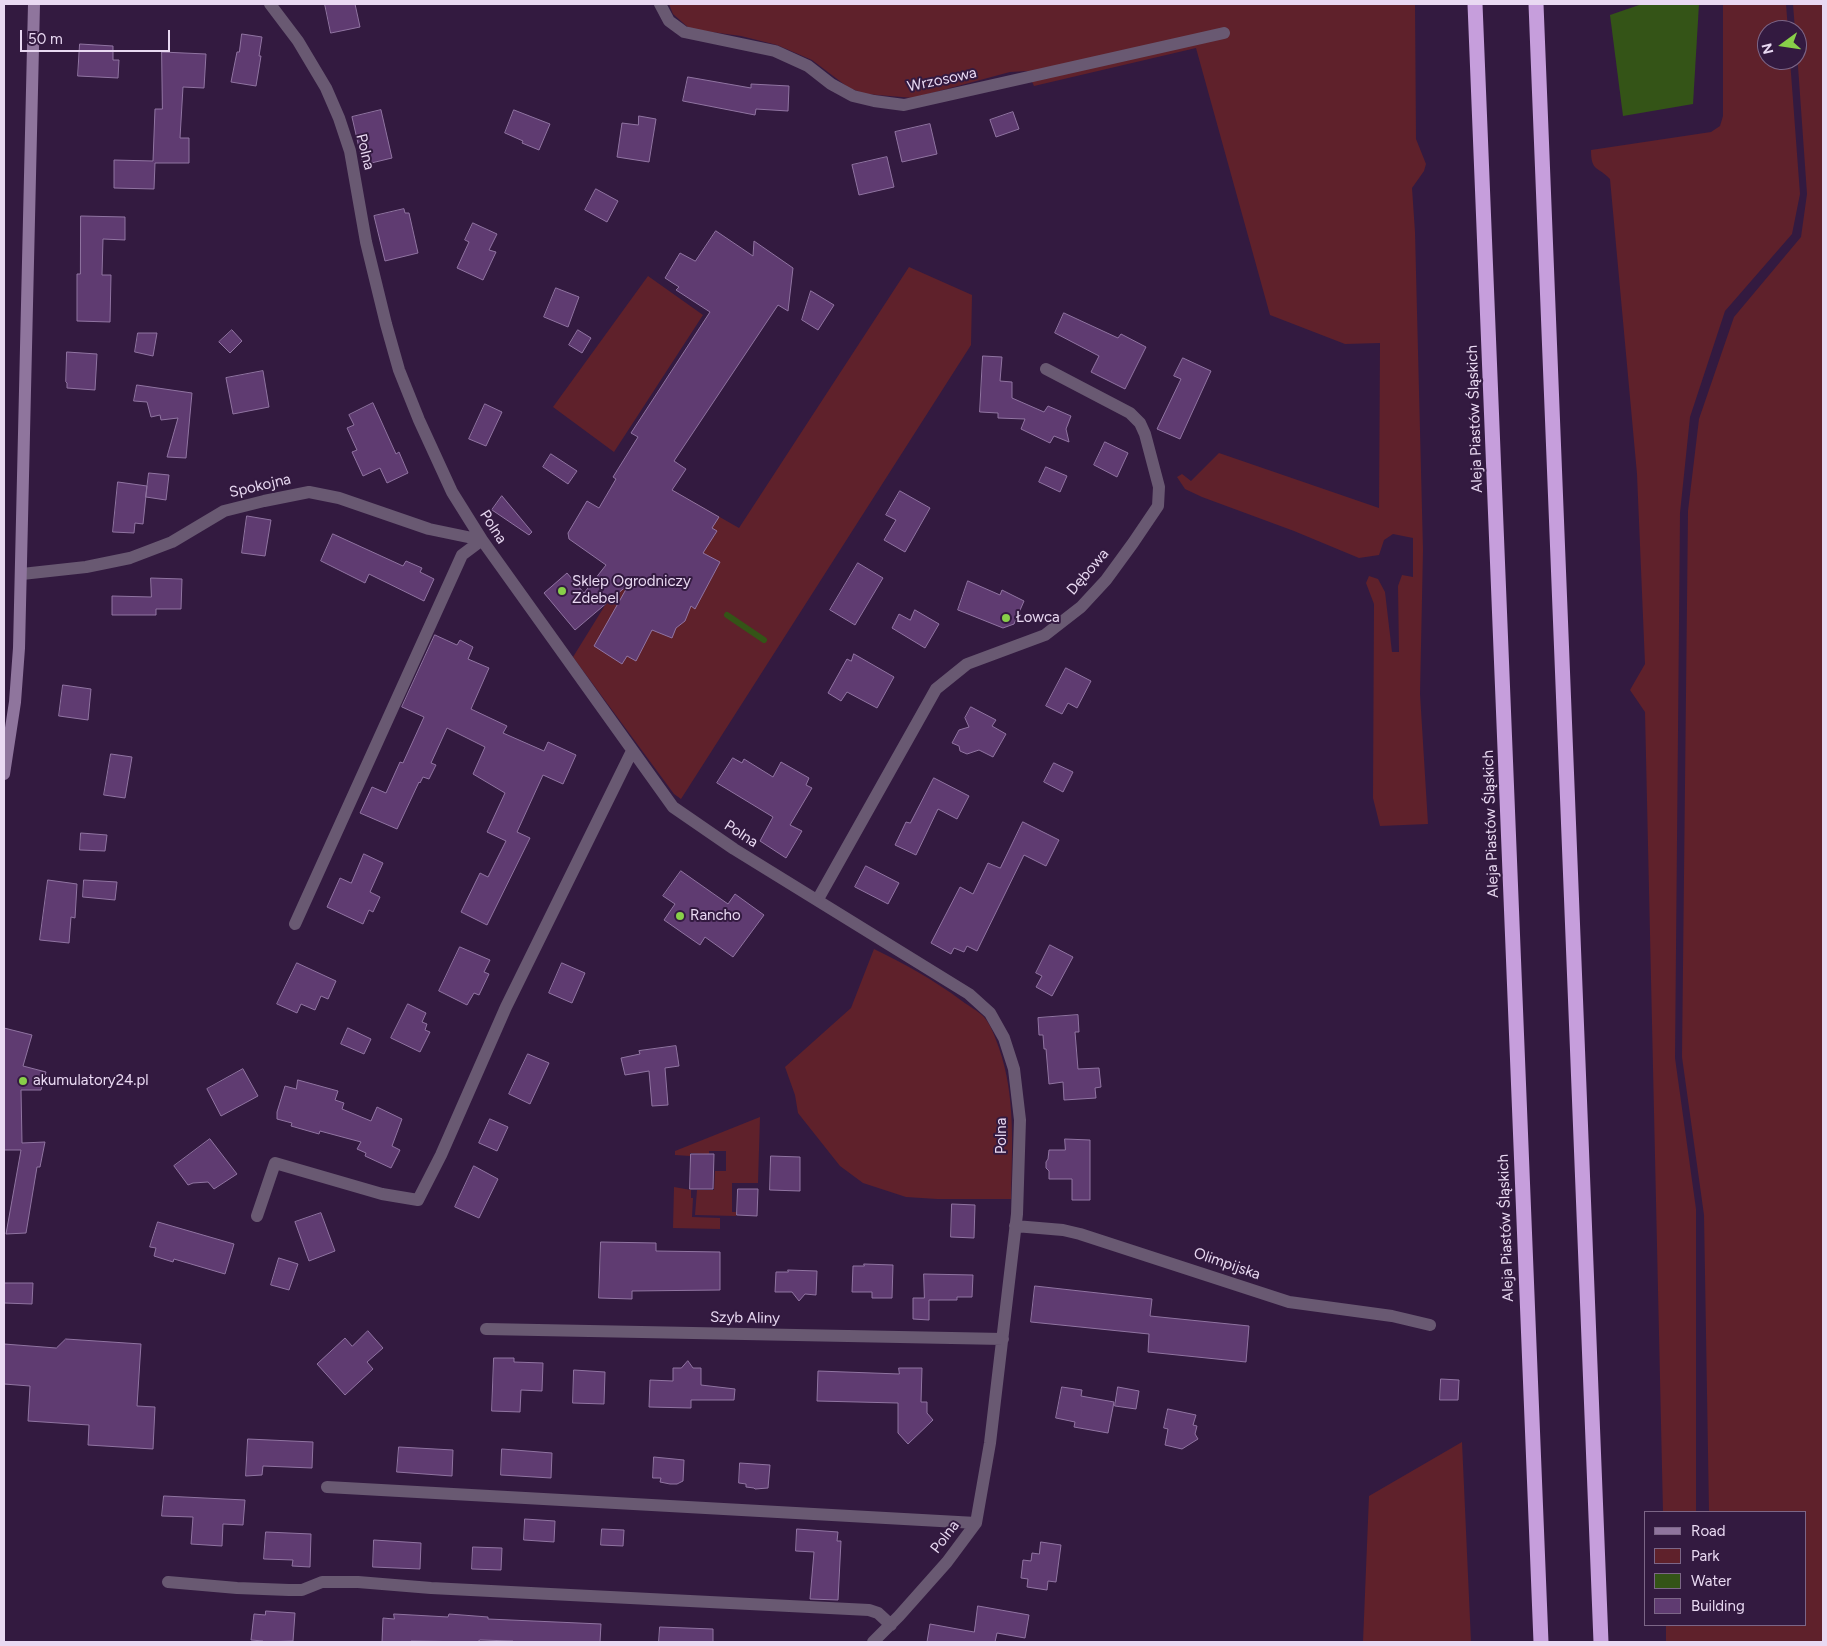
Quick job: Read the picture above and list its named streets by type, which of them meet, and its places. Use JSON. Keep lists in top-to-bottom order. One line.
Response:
{"streets":{"highway":["Aleja Piastów Śląskich"],"street":["Wrzosowa","Polna","Spokojna","Dębowa","Olimpijska","Szyb Aliny"]},"crossings":[["Polna","Spokojna"],["Polna","Dębowa"],["Polna","Olimpijska"],["Polna","Szyb Aliny"]],"places":["Sklep Ogrodniczy Zdebel","Łowca","Rancho","akumulatory24.pl"],"legend":["Road","Park","Water","Building"],"scale_bar":"50 m","north":"left"}
